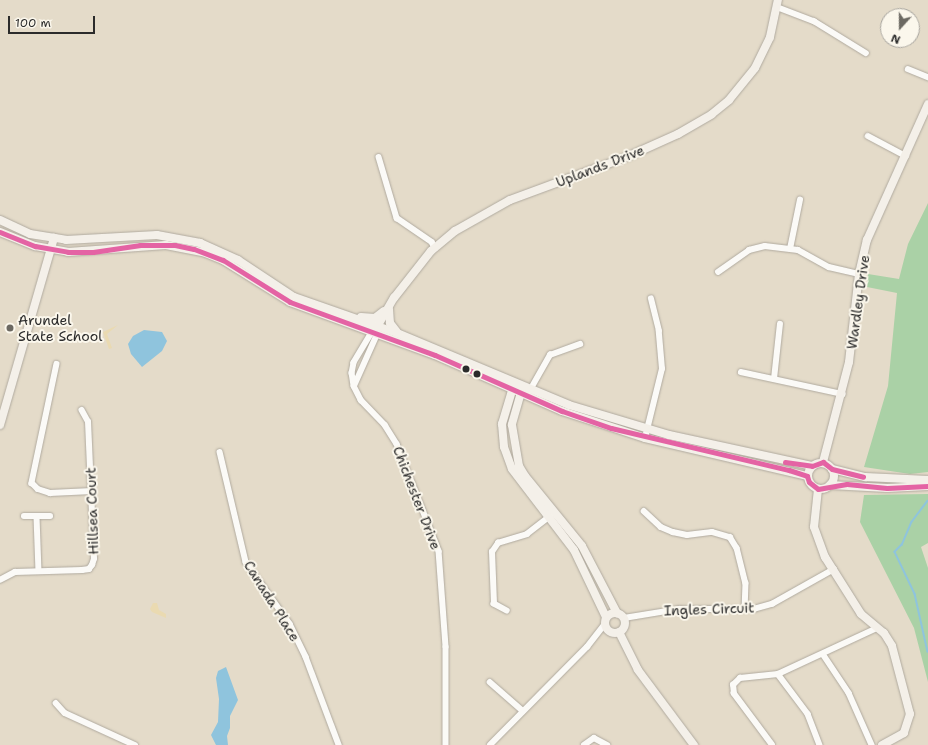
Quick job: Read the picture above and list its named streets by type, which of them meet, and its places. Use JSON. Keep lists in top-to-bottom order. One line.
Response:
{"streets":{"main road":["Uplands Drive","Wardley Drive"],"street":["Chichester Drive","Hillsea Court","Canada Place","Ingles Circuit"]},"crossings":[["Uplands Drive","Chichester Drive"]],"places":["Arundel State School"],"scale_bar":"100 m","north":"bottom"}
